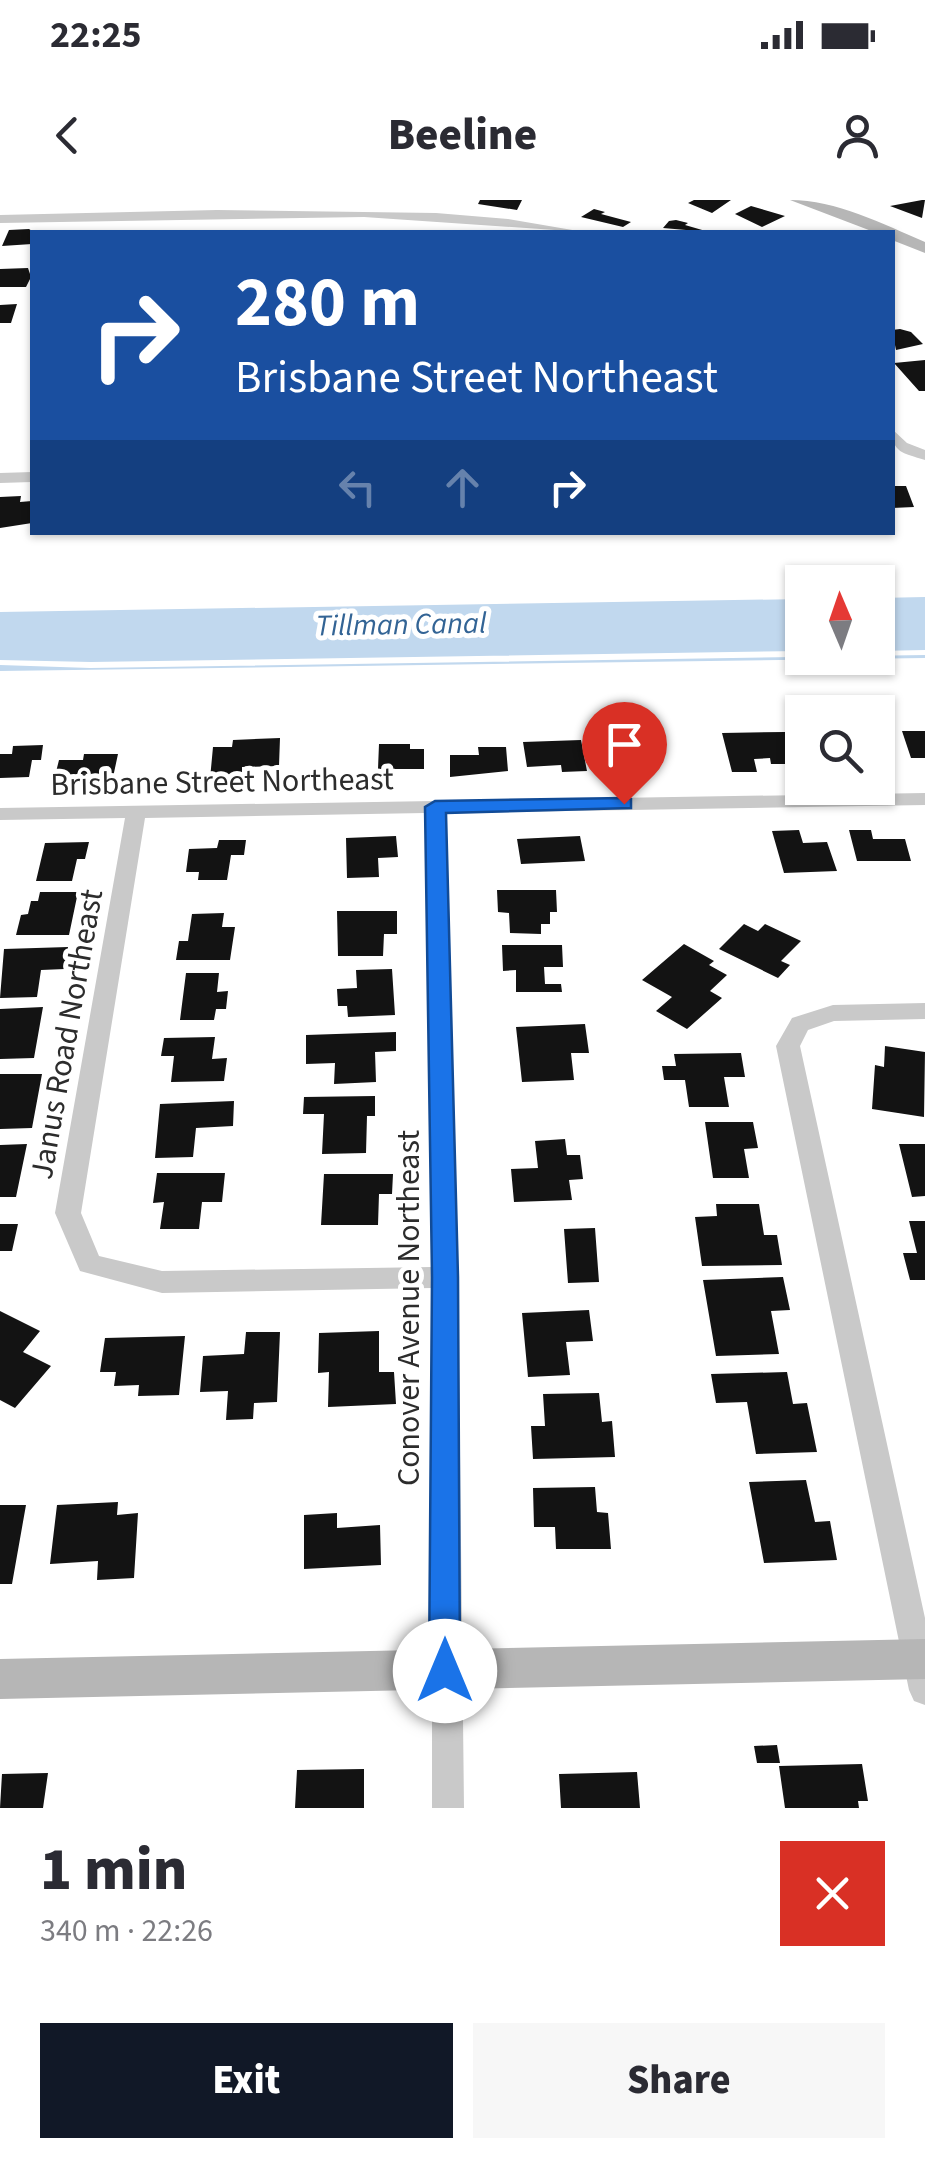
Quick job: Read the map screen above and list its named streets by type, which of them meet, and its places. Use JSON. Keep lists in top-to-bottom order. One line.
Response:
{"streets":{"street":["Brisbane Street Northeast","Janus Road Northeast","Conover Avenue Northeast"]},"crossings":[["Brisbane Street Northeast","Janus Road Northeast"],["Brisbane Street Northeast","Conover Avenue Northeast"],["Janus Road Northeast","Conover Avenue Northeast"]],"water":["Tillman Canal"],"north":"top","page":{"status":"22:25","header":"Beeline","turn":["280 m","Brisbane Street Northeast"],"heading":["1 min","340 m · 22:26"],"buttons":["Exit","Share"]}}
